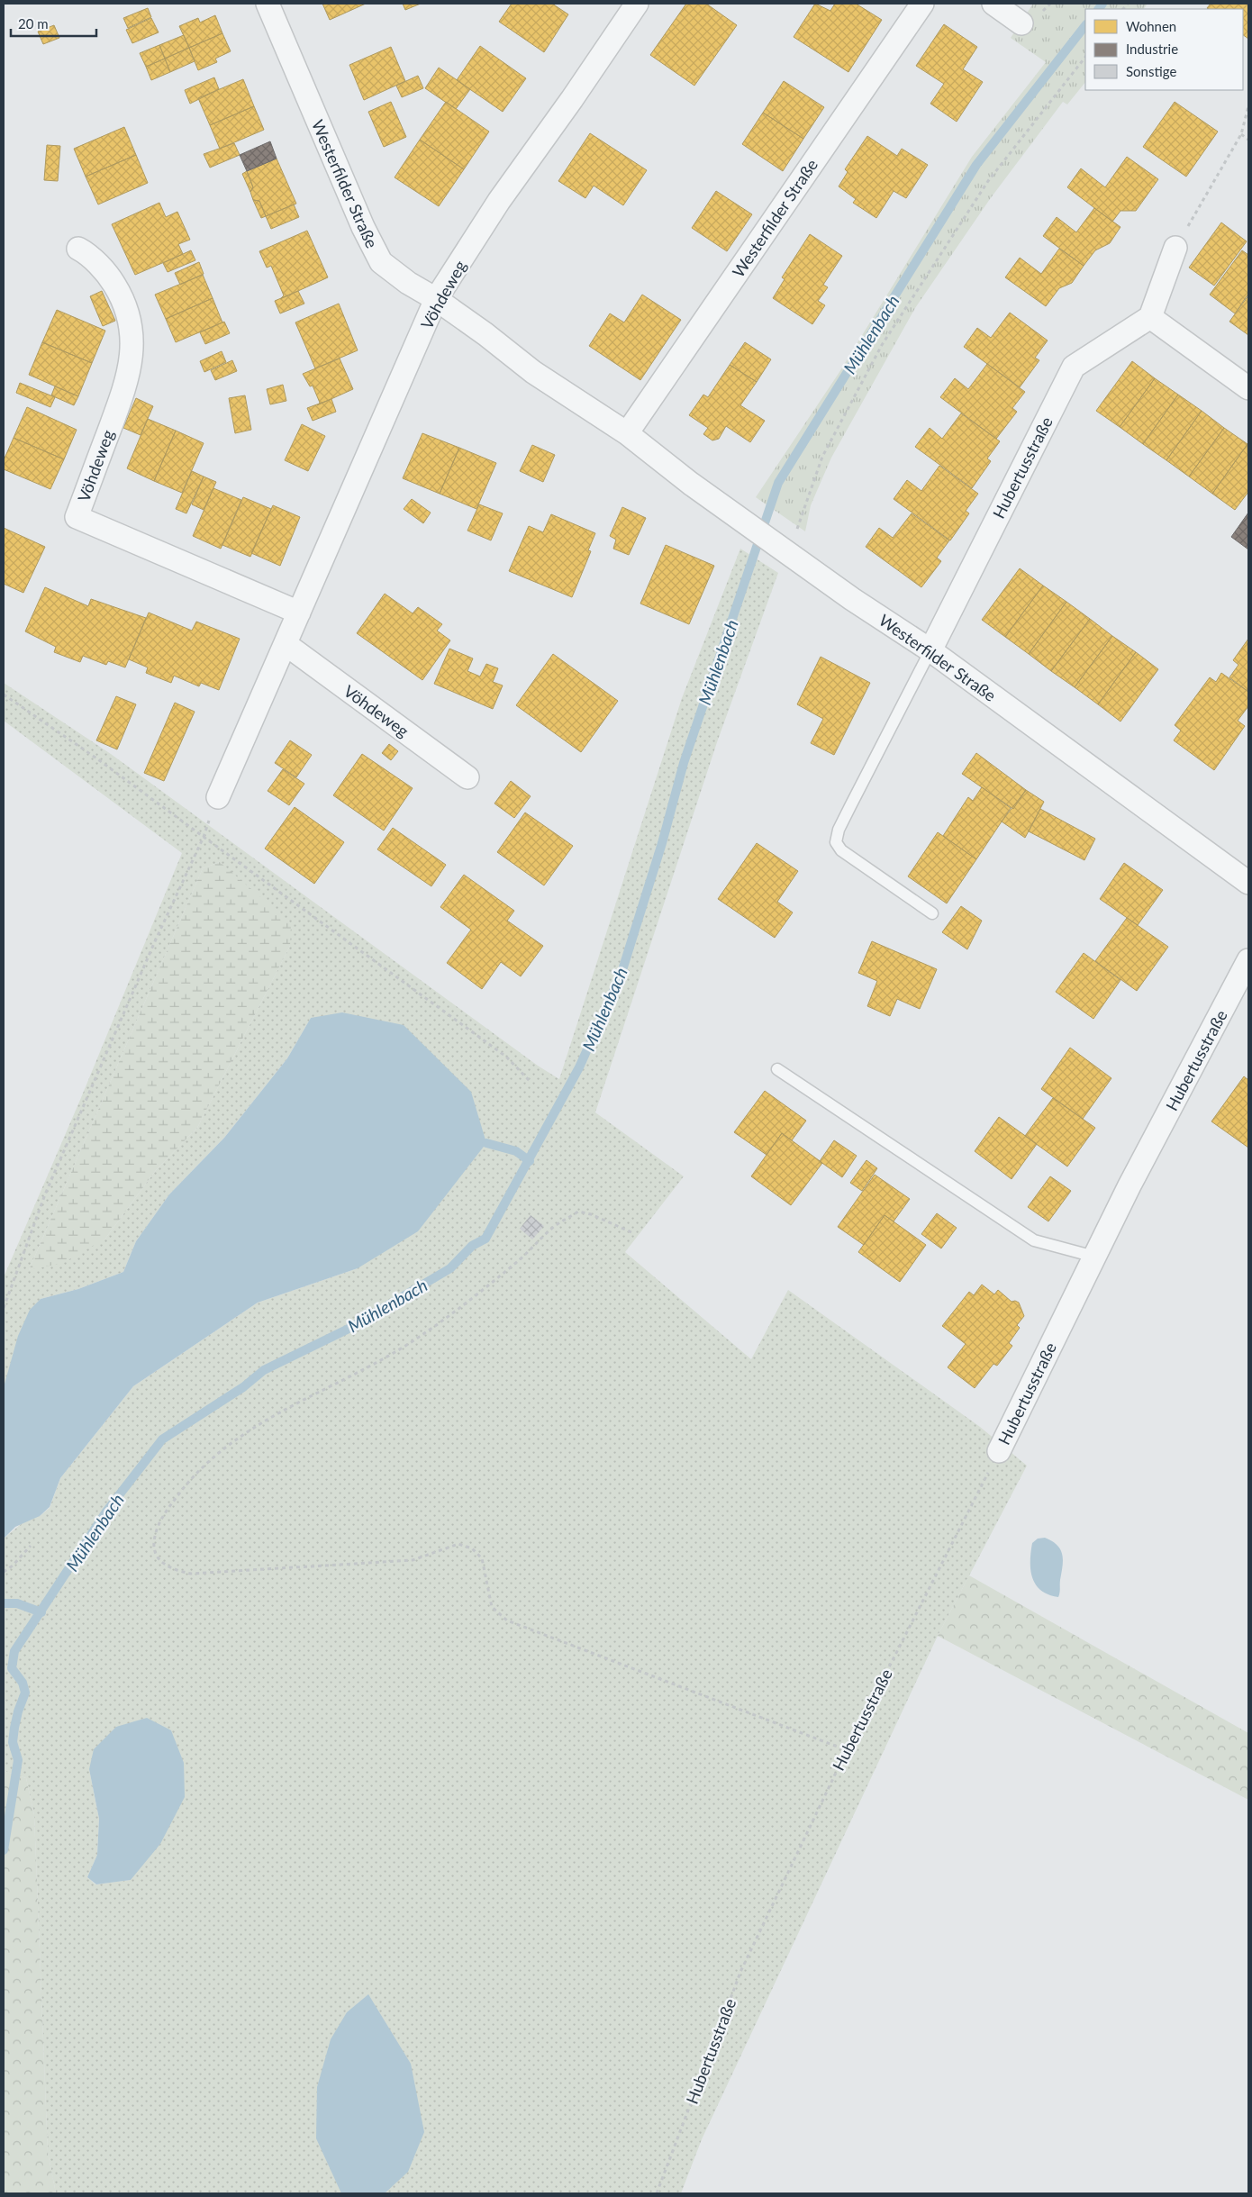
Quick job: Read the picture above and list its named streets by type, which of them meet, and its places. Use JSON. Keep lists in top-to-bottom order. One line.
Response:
{"streets":{"street":["Westerfilder Straße","Vöhdeweg","Hubertusstraße"]},"crossings":[["Westerfilder Straße","Vöhdeweg"],["Westerfilder Straße","Hubertusstraße"]],"water":["Mühlenbach"],"legend":["Wohnen","Industrie","Sonstige"],"scale_bar":"20 m"}
